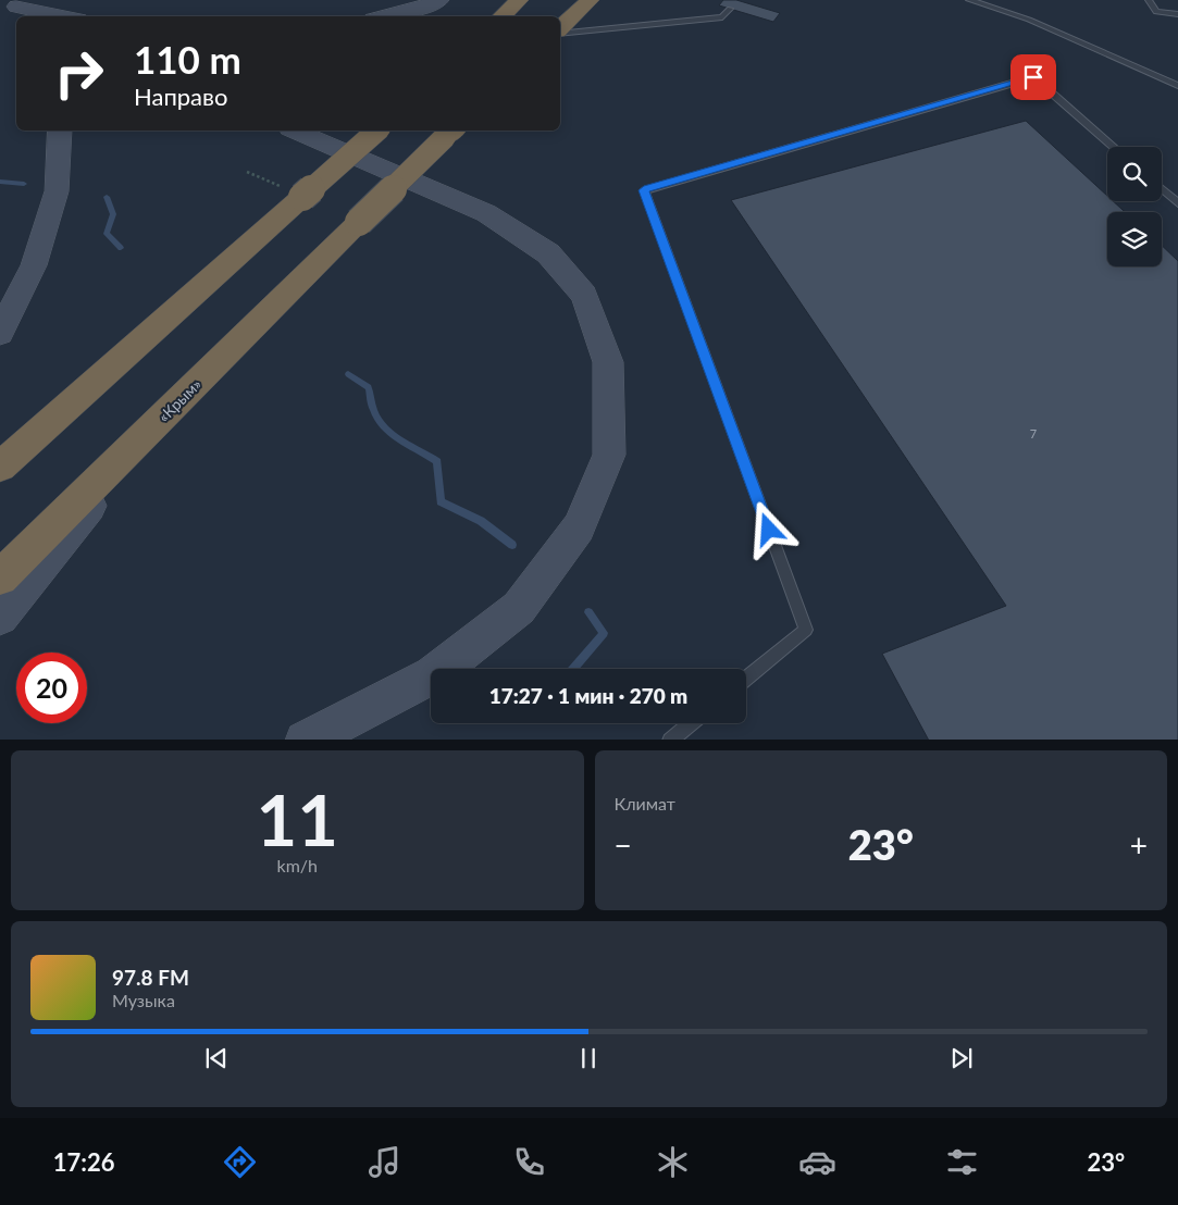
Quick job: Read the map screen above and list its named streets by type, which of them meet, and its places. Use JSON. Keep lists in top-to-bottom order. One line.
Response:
{"streets":{"highway":["«Крым»"]},"house_numbers":["7"],"page":{"turn":["110 m","Направо"],"limit":"20","trip":"17:27 · 1 мин · 270 m","tile":[["11","km/h"],"Климат"],"heat":["−","23°","+"],"song":["97.8 FM","Музыка"],"tabs":["17:26","23°"]}}
